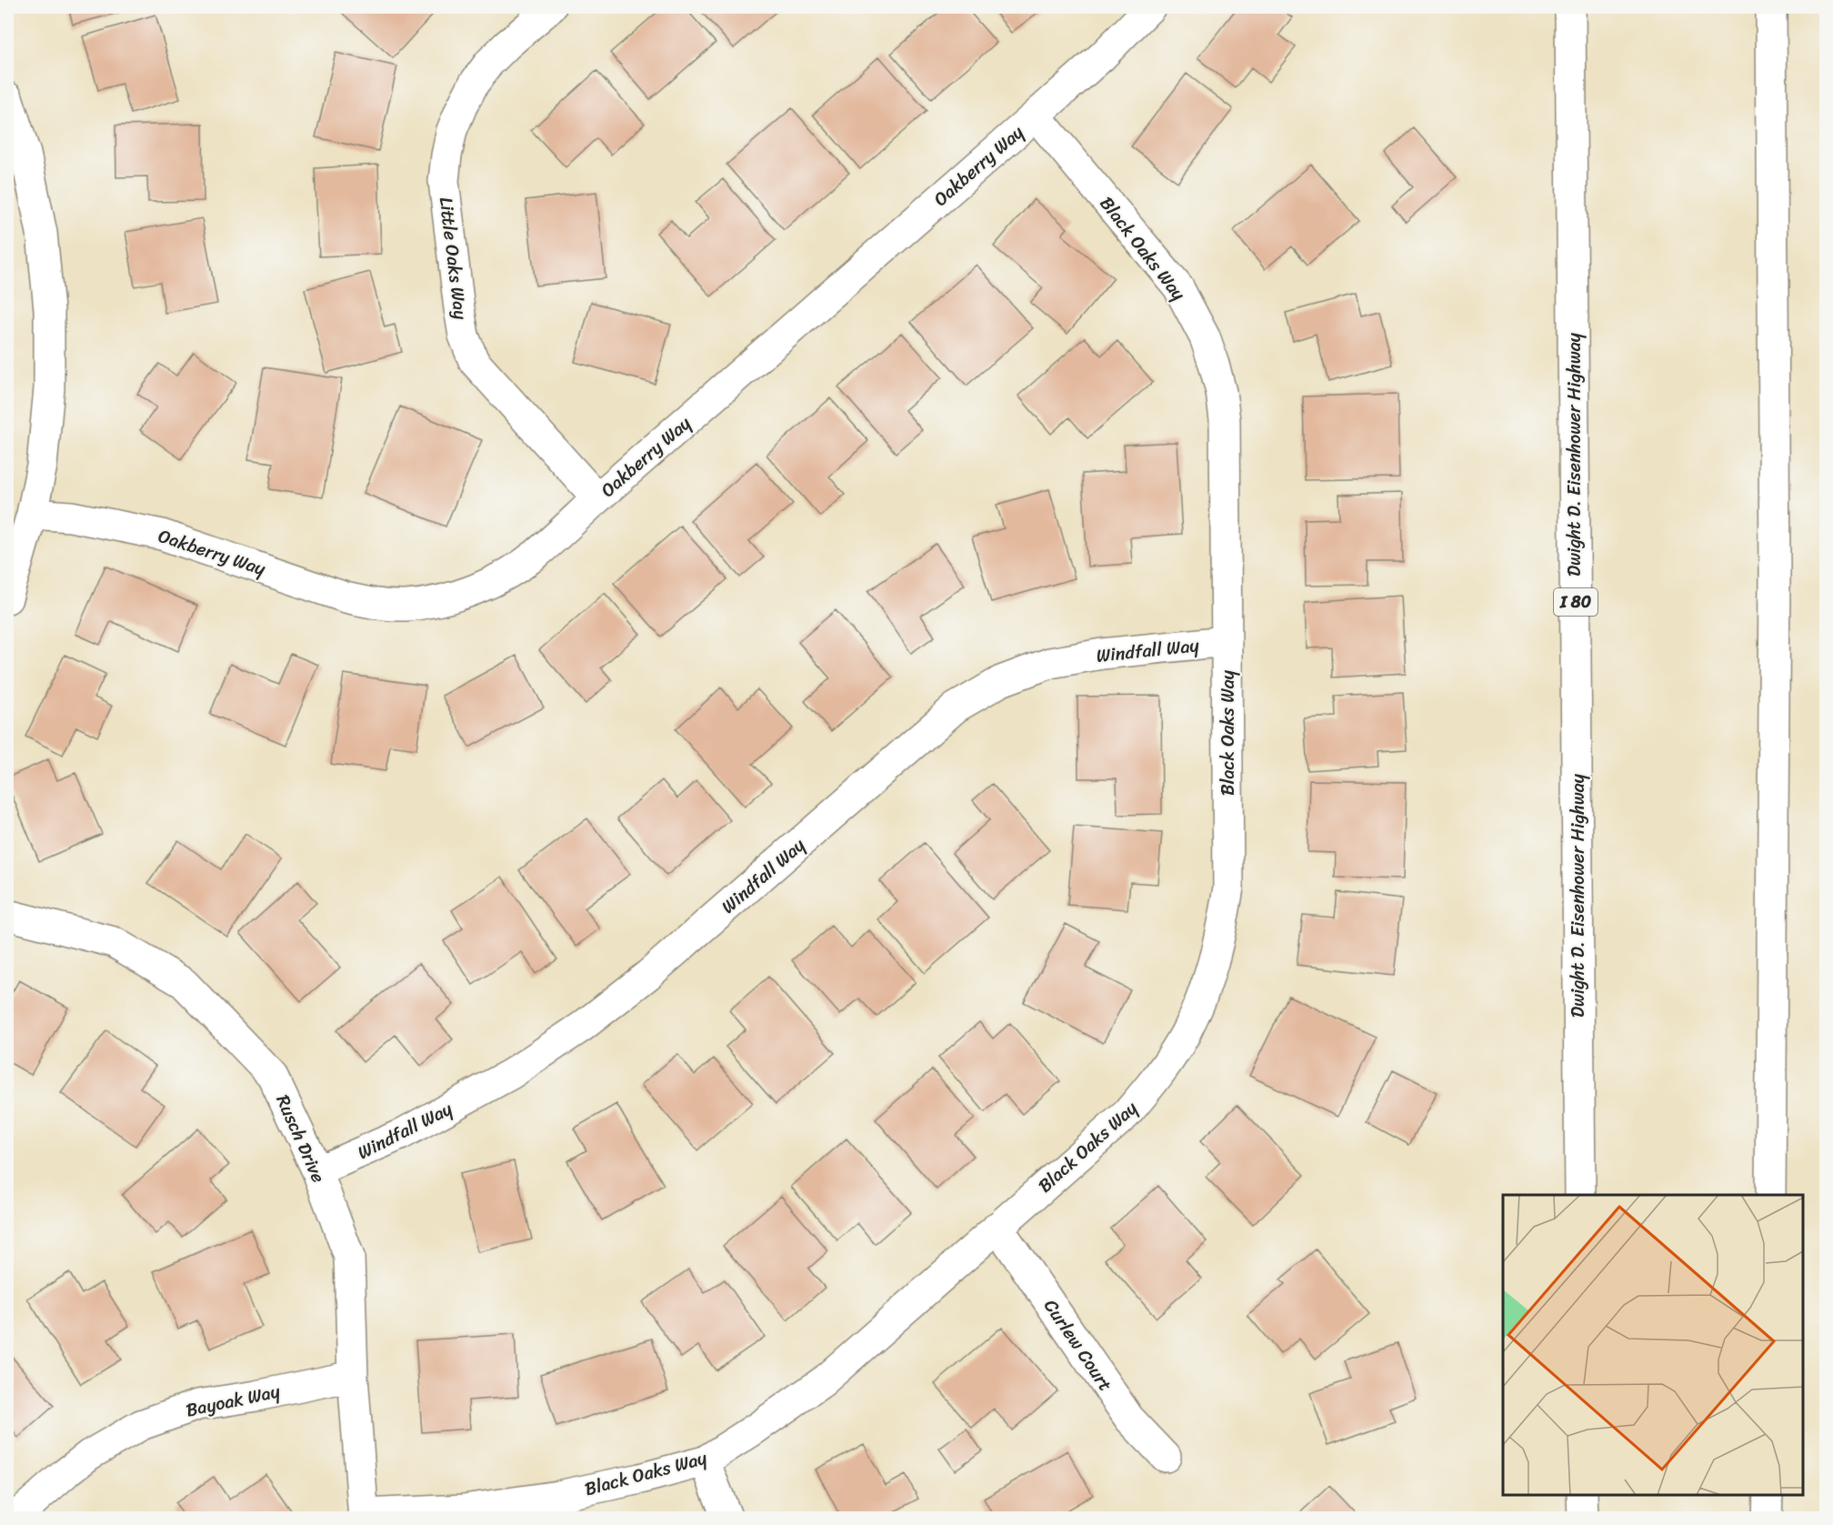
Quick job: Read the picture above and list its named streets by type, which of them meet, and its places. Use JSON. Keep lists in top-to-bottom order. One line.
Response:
{"streets":{"main road":["Oakberry Way","Black Oaks Way","Little Oaks Way","Dwight D. Eisenhower Highway","I 80","Windfall Way","Rusch Drive","Curlew Court","Bayoak Way"]},"crossings":[["Oakberry Way","Black Oaks Way"],["Oakberry Way","Little Oaks Way"],["Black Oaks Way","Windfall Way"],["Black Oaks Way","Rusch Drive"],["Black Oaks Way","Curlew Court"],["Windfall Way","Rusch Drive"],["Rusch Drive","Bayoak Way"]]}
